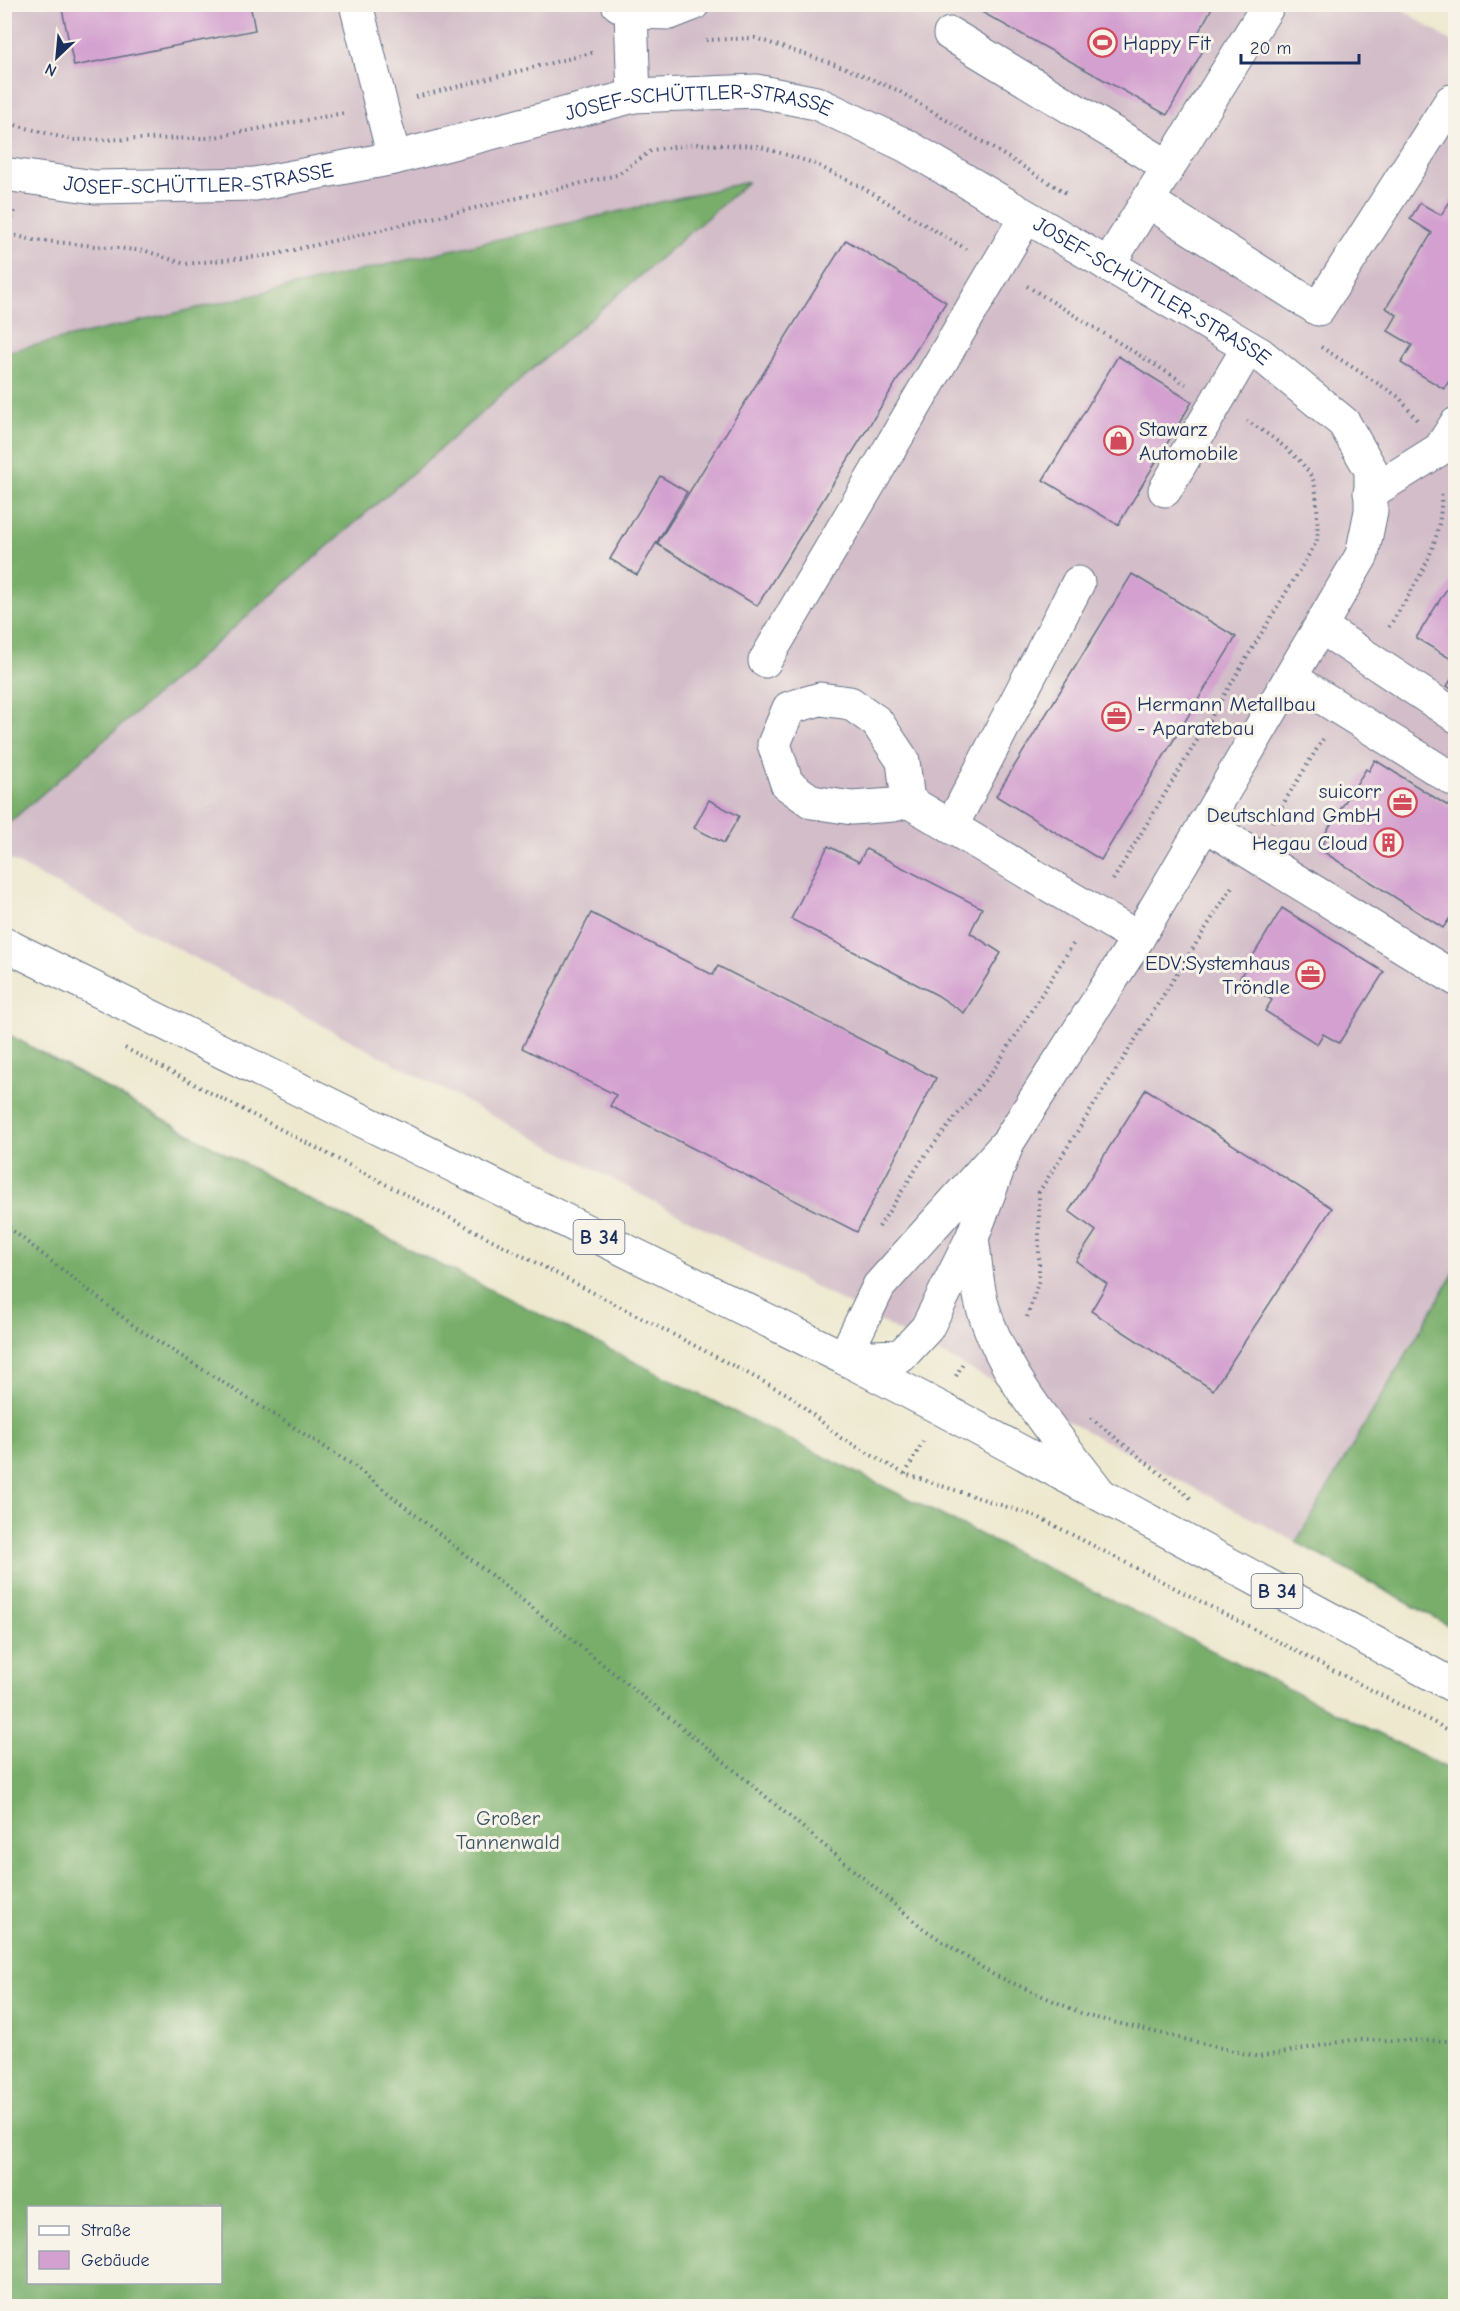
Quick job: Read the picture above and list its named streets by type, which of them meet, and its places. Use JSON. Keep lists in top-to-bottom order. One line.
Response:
{"streets":{"street":["JOSEF-SCHÜTTLER-STRASSE","B 34"]},"crossings":[["JOSEF-SCHÜTTLER-STRASSE","B 34"]],"parks":["Großer Tannenwald"],"places":{"sports":["Happy Fit"],"shop":["Stawarz Automobile"],"office":["Hermann Metallbau - Aparatebau","suicorr Deutschland GmbH","EDV:Systemhaus Tröndle"],"building":["Hegau Cloud"]},"legend":["Straße","Gebäude"],"scale_bar":"20 m","north":"bottom left"}
